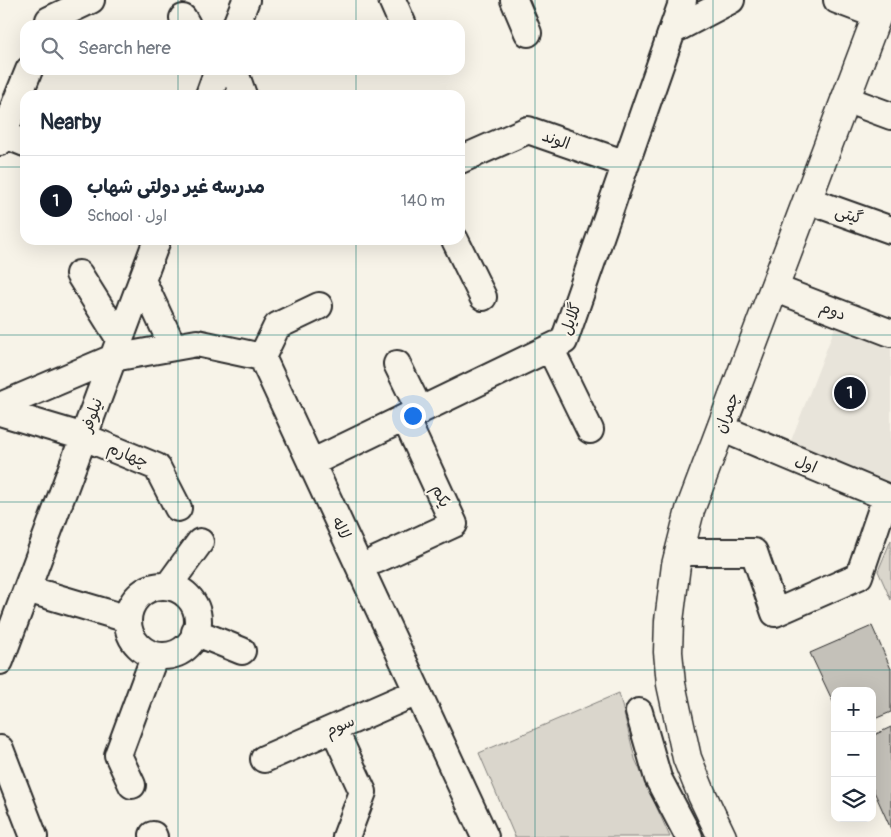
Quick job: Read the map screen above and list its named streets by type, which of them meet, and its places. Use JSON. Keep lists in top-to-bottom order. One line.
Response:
{"streets":{"main road":["چمران"],"street":["الوند","گیتی","دوم","گلایل","نیلوفر","چهارم","اول","یکم","لاله","سوم"]},"crossings":[["الوند","گلایل"],["گیتی","چمران"],["دوم","چمران"],["گلایل","یکم"],["گلایل","لاله"],["چمران","اول"],["نیلوفر","چهارم"],["لاله","سوم"]],"page":{"search":"Search here","heading":"Nearby","list":[{"mark":"1","name":"مدرسه غیر دولتی شهاب","note":"School · اول","value":"140 m"}],"pins":"1","map_buttons":["+","−"]}}
